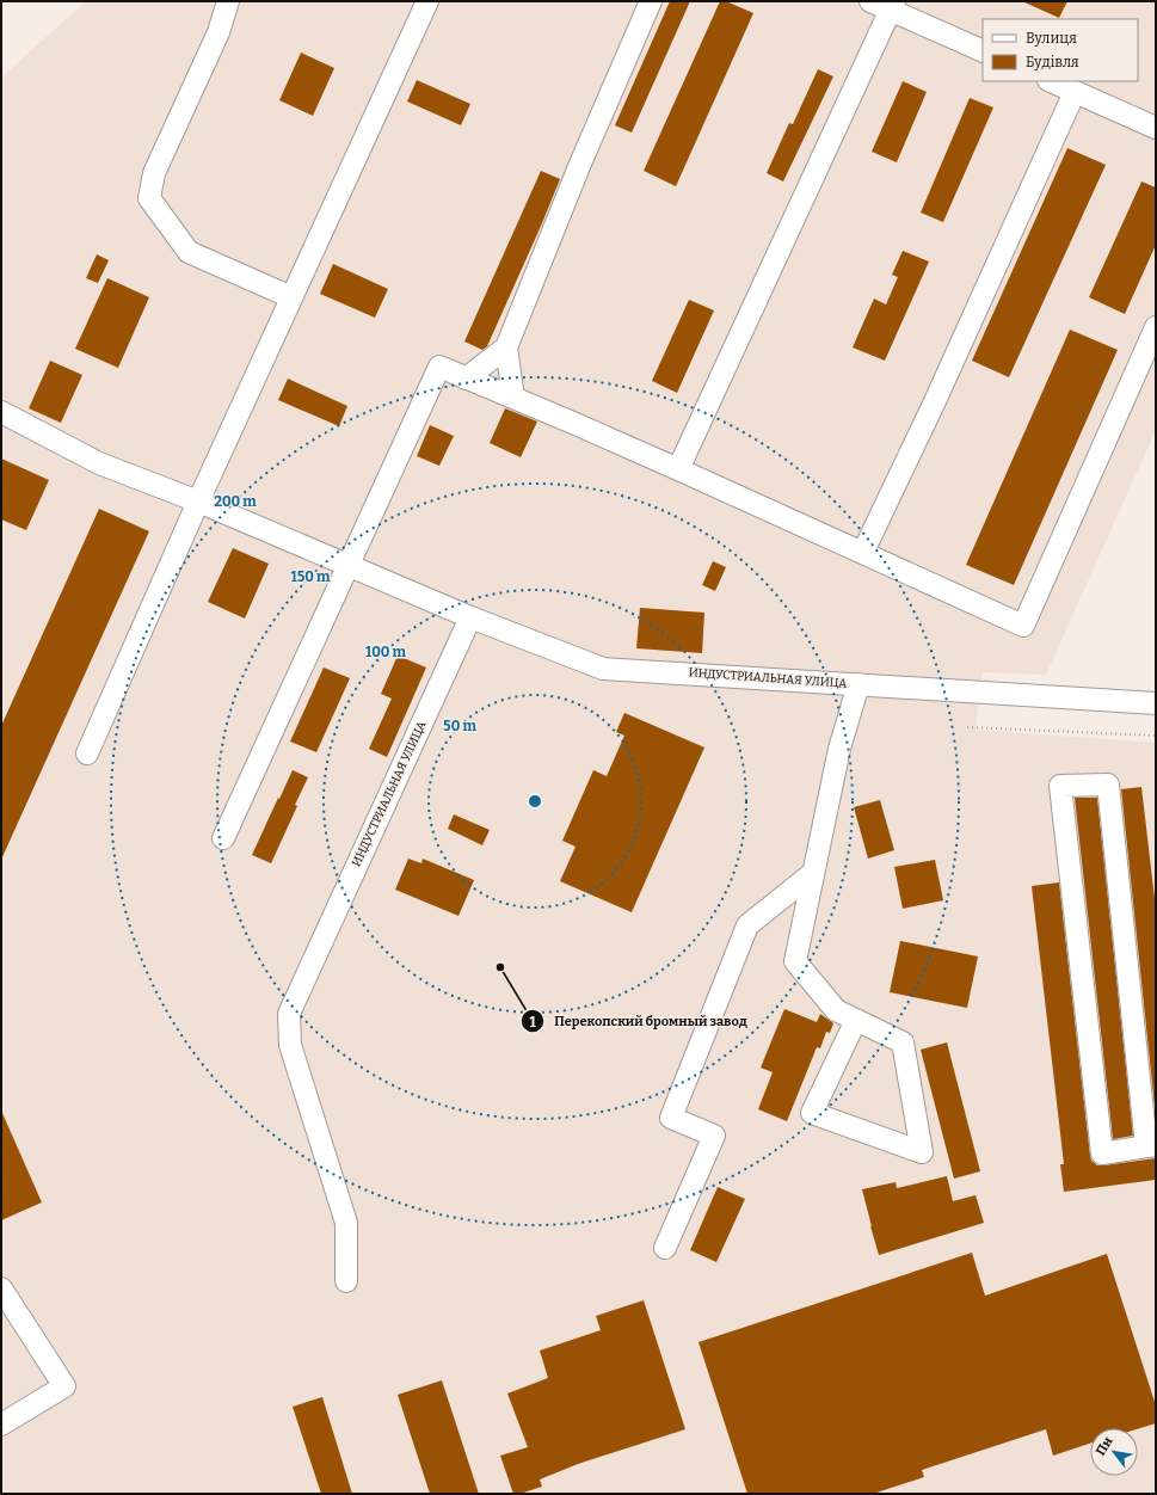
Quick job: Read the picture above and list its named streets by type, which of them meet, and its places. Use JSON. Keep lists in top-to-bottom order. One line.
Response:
{"streets":{"street":["ИНДУСТРИАЛЬНАЯ УЛИЦА"]},"places":["Перекопский бромный завод"],"legend":["Вулиця","Будівля"],"north":"top left","rings":["200 m","150 m","100 m","50 m"]}
